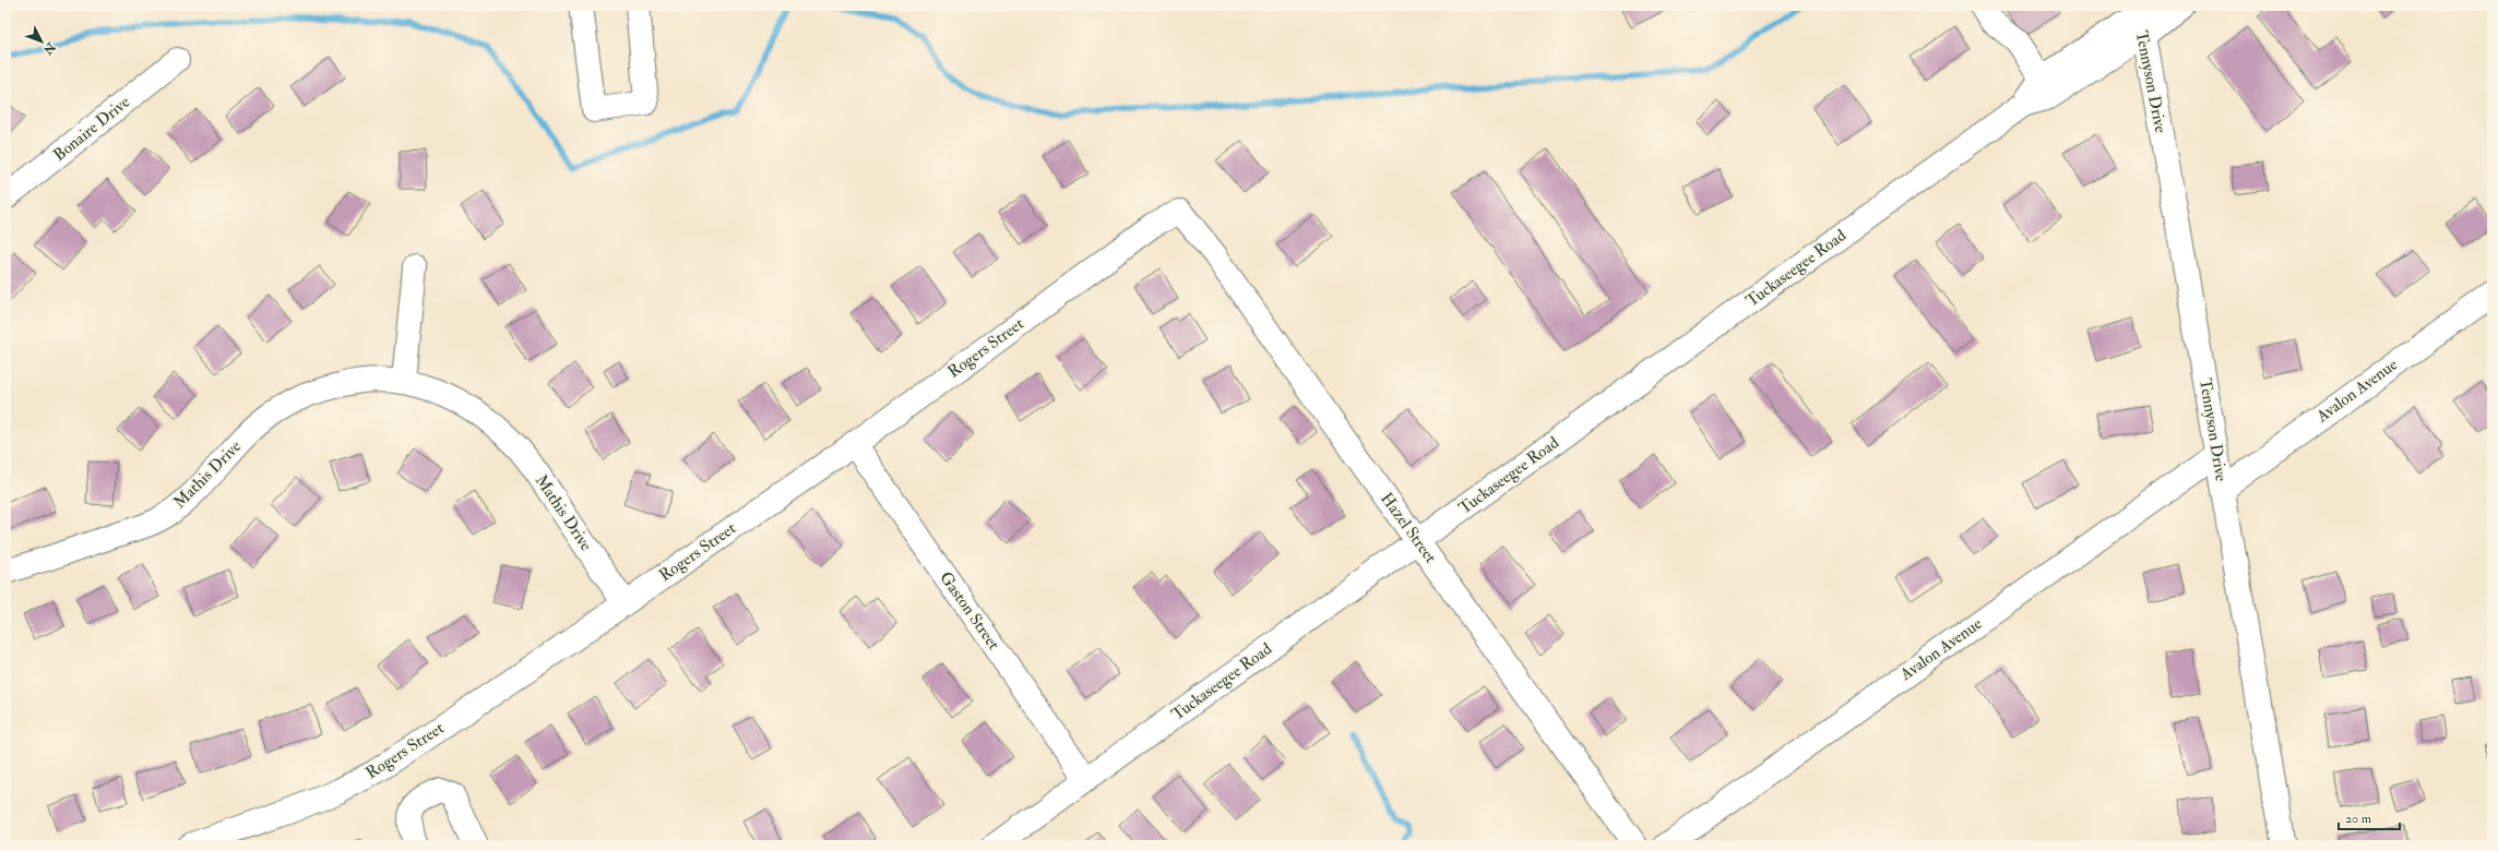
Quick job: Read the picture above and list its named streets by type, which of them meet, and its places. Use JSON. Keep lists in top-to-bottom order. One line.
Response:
{"streets":{"street":["Tennyson Drive","Bonaire Drive","Tuckaseegee Road","Rogers Street","Avalon Avenue","Mathis Drive","Hazel Street","Gaston Street"]},"crossings":[["Tennyson Drive","Tuckaseegee Road"],["Tennyson Drive","Avalon Avenue"],["Tuckaseegee Road","Hazel Street"],["Tuckaseegee Road","Gaston Street"],["Rogers Street","Mathis Drive"],["Rogers Street","Hazel Street"],["Rogers Street","Gaston Street"]],"scale_bar":"20 m","north":"bottom right"}
